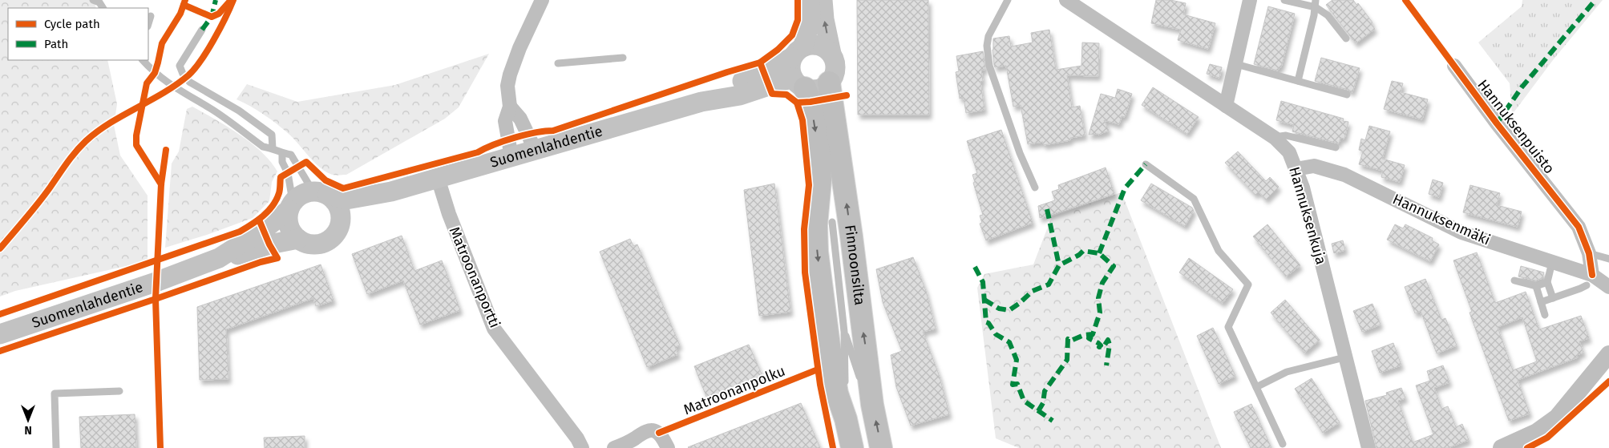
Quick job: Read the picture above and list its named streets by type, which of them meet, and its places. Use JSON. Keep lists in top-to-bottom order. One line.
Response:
{"streets":{"main road":["Suomenlahdentie","Finnoonsilta"],"street":["Hannuksenpuisto","Hannuksenkuja","Hannuksenmäki","Matroonanportti"],"cycle path":["Matroonanpolku"]},"crossings":[["Hannuksenpuisto","Hannuksenmäki"],["Suomenlahdentie","Finnoonsilta"],["Suomenlahdentie","Matroonanportti"],["Hannuksenkuja","Hannuksenmäki"]],"legend":["Cycle path","Path"],"north":"bottom"}
